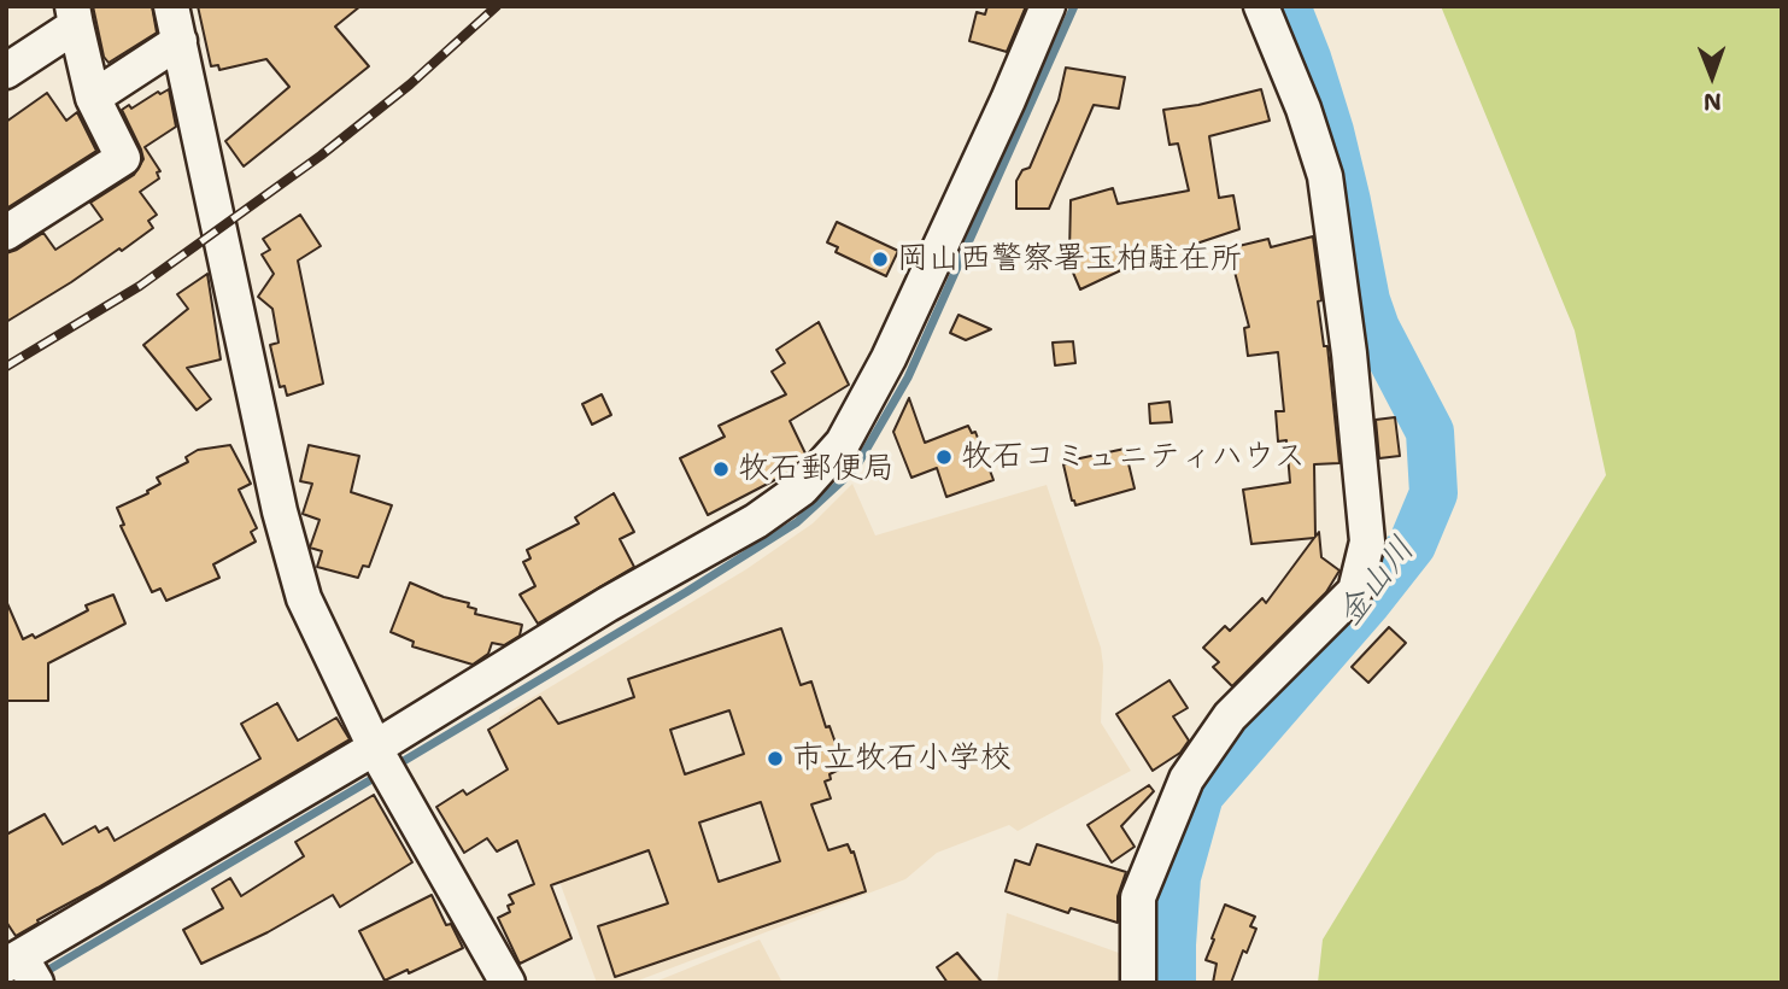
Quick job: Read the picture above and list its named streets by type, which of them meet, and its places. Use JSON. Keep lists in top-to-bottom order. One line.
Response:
{"water":["金山川"],"places":["岡山西警察署玉柏駐在所","牧石コミュニティハウス","牧石郵便局","市立牧石小学校"],"north":"bottom"}
